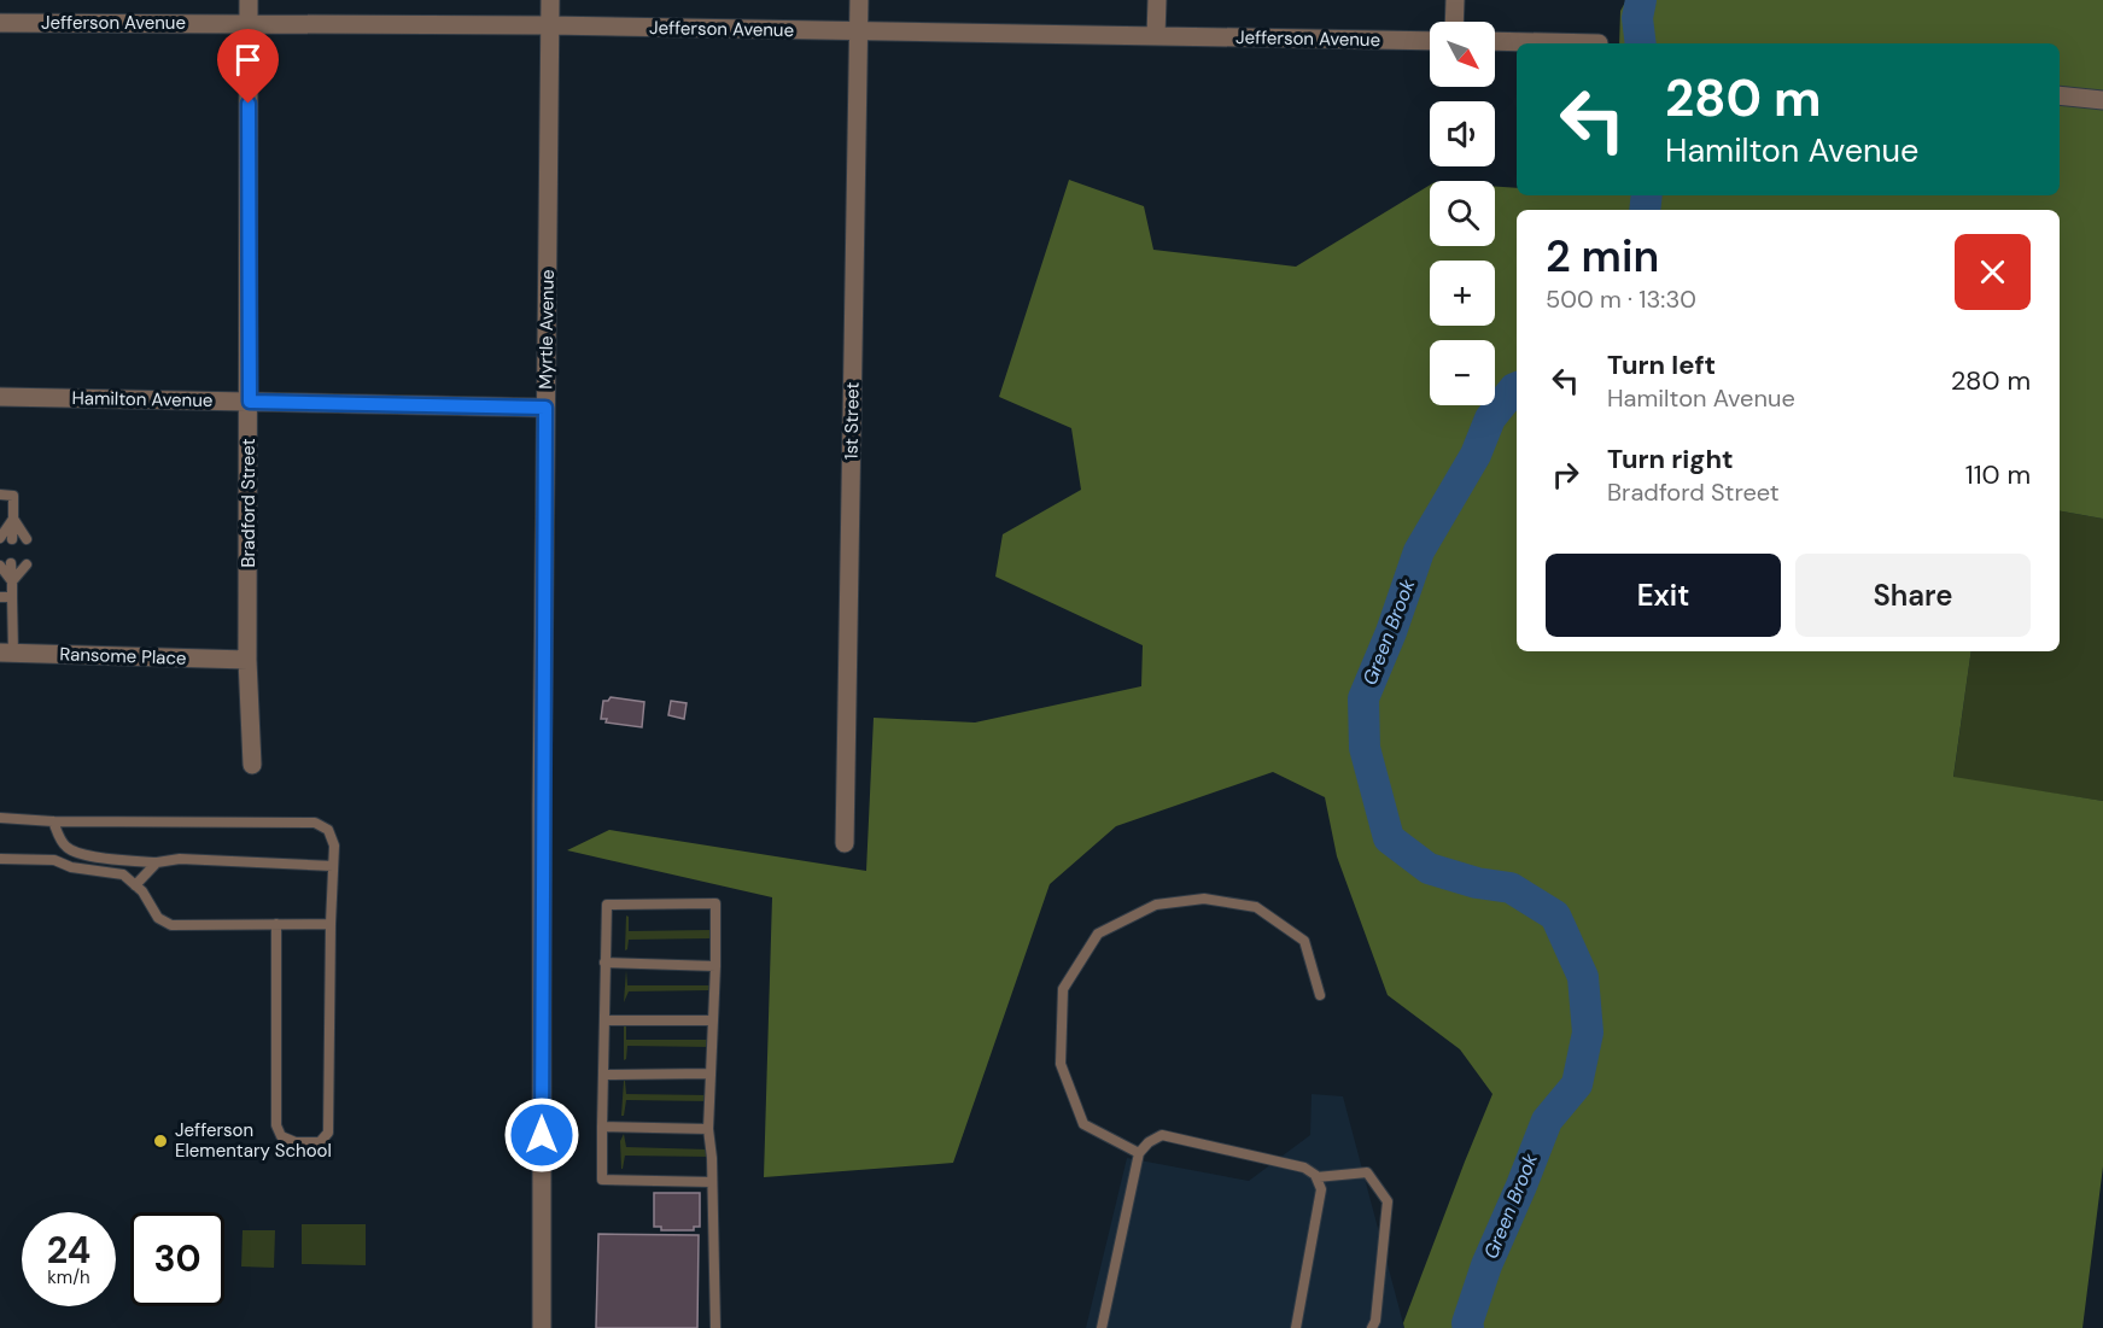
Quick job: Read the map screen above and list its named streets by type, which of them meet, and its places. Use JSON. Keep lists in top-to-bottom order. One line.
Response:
{"streets":{"street":["Jefferson Avenue","Myrtle Avenue","Hamilton Avenue","1st Street","Bradford Street","Ransome Place"]},"crossings":[["Jefferson Avenue","Myrtle Avenue"],["Jefferson Avenue","1st Street"],["Jefferson Avenue","Bradford Street"],["Myrtle Avenue","Hamilton Avenue"],["Hamilton Avenue","Bradford Street"],["Bradford Street","Ransome Place"]],"water":["Green Brook"],"places":["Jefferson Elementary School"],"north":"bottom right","page":{"map_buttons":["+","−"],"turn":["280 m","Hamilton Avenue"],"heading":["2 min","500 m · 13:30"],"list":[{"name":"Turn left","note":"Hamilton Avenue","value":"280 m"},{"name":"Turn right","note":"Bradford Street","value":"110 m"}],"buttons":["Exit","Share"],"speed":"24 km/h","limit":"30"}}
